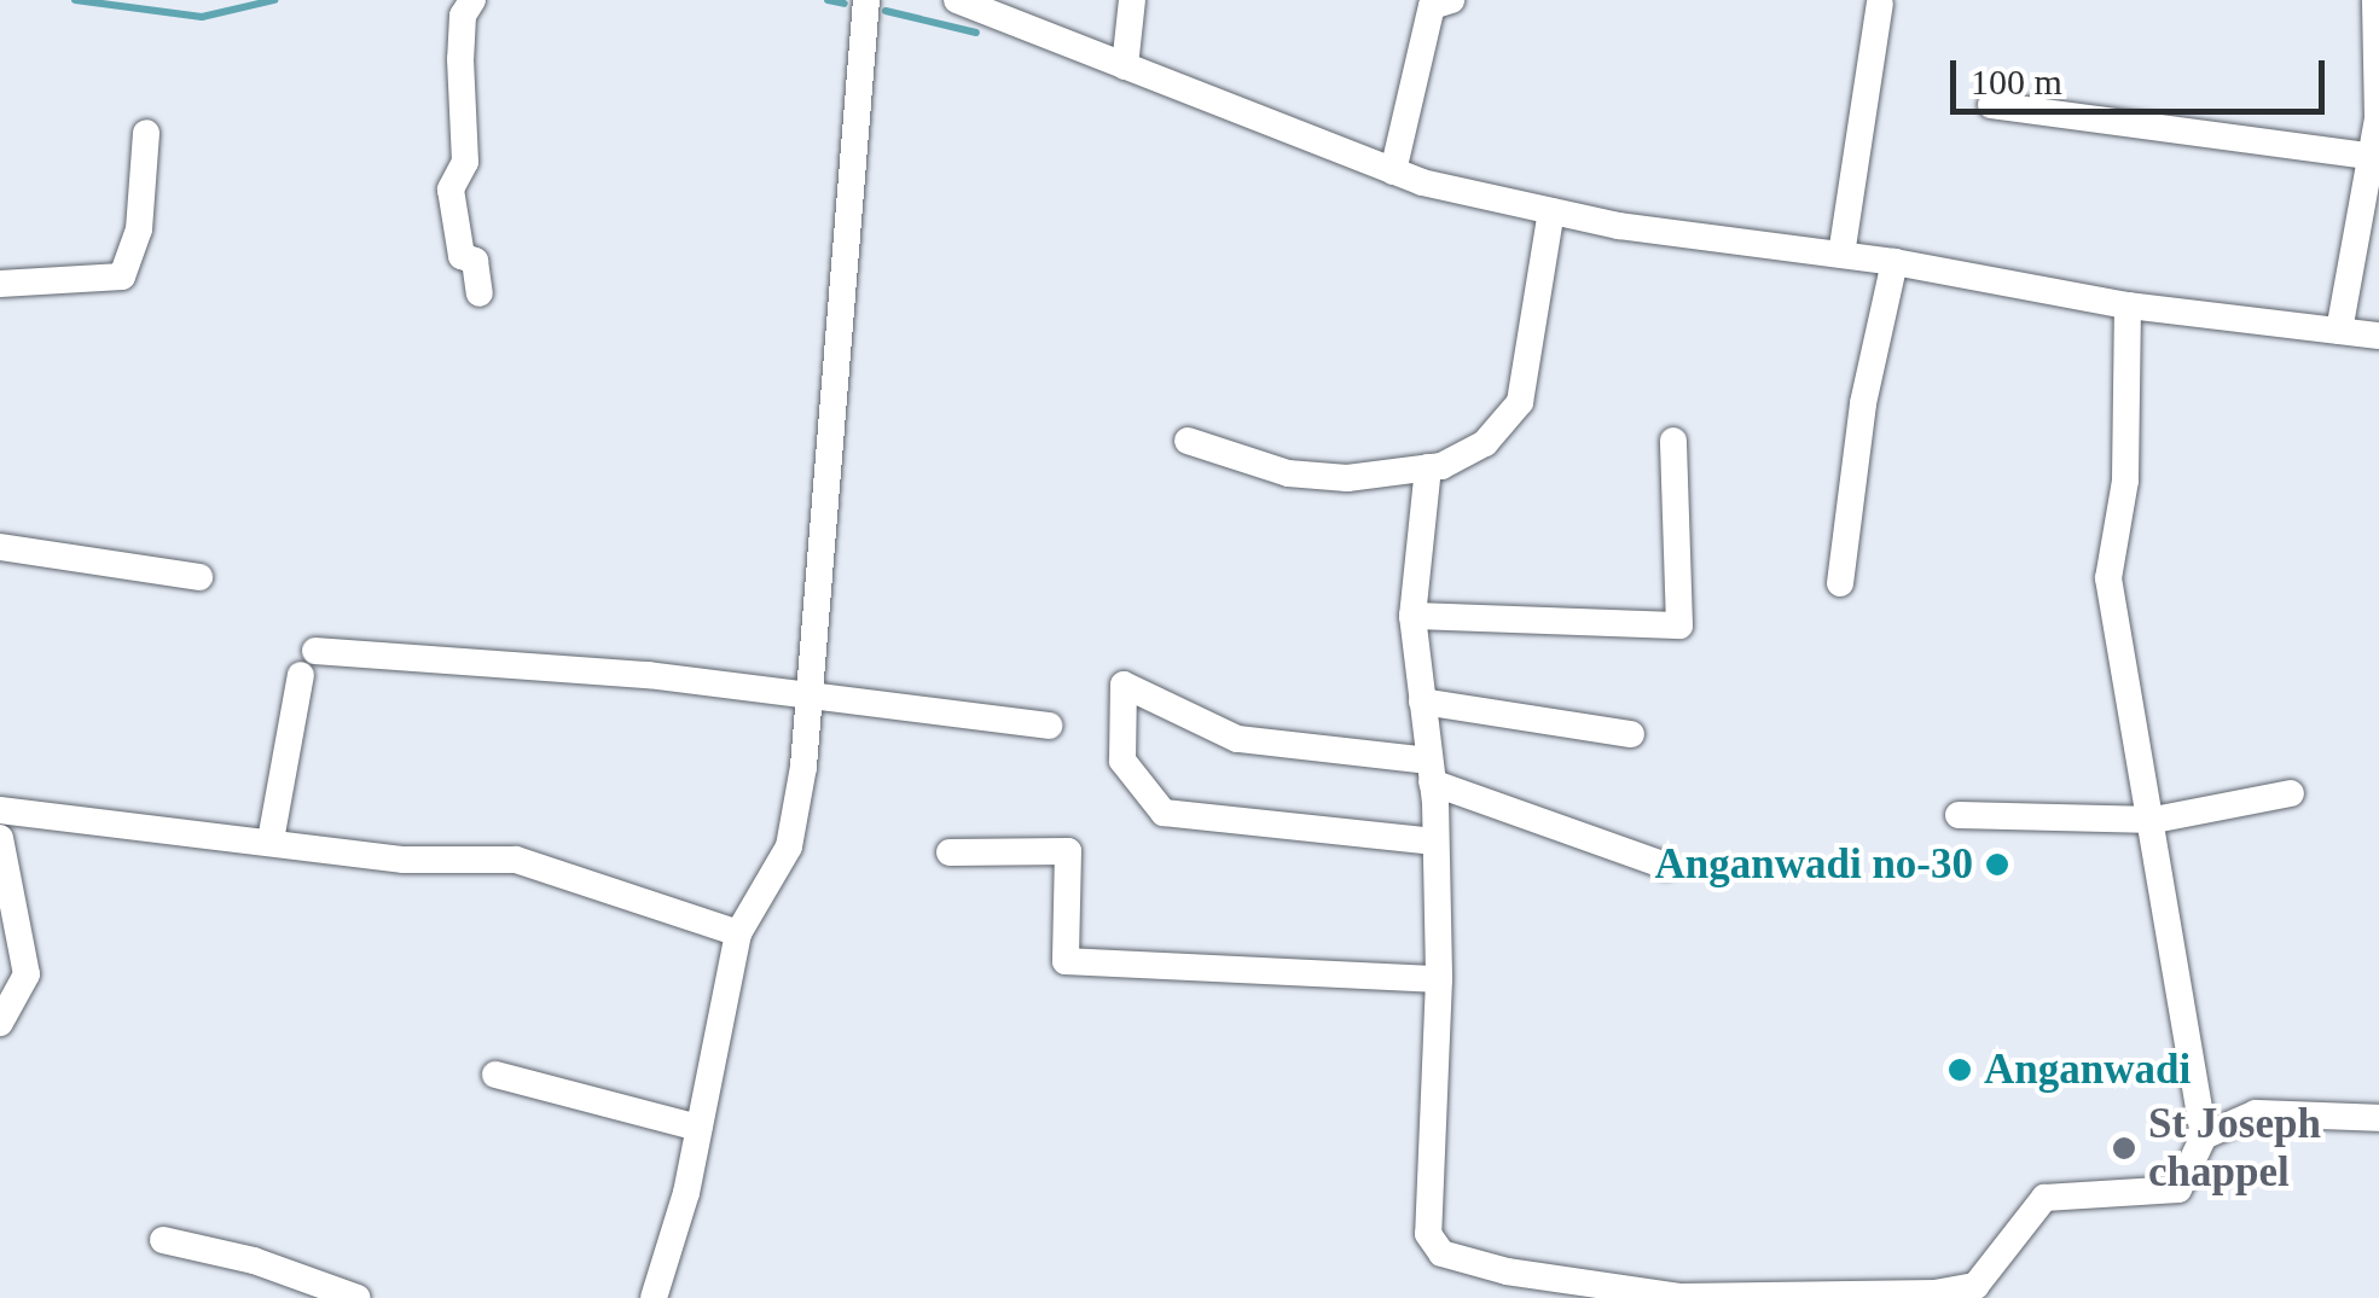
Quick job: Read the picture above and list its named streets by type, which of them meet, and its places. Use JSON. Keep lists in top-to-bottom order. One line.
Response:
{"places":["Anganwadi no-30","Anganwadi","St Joseph chappel"],"scale_bar":"100 m"}
